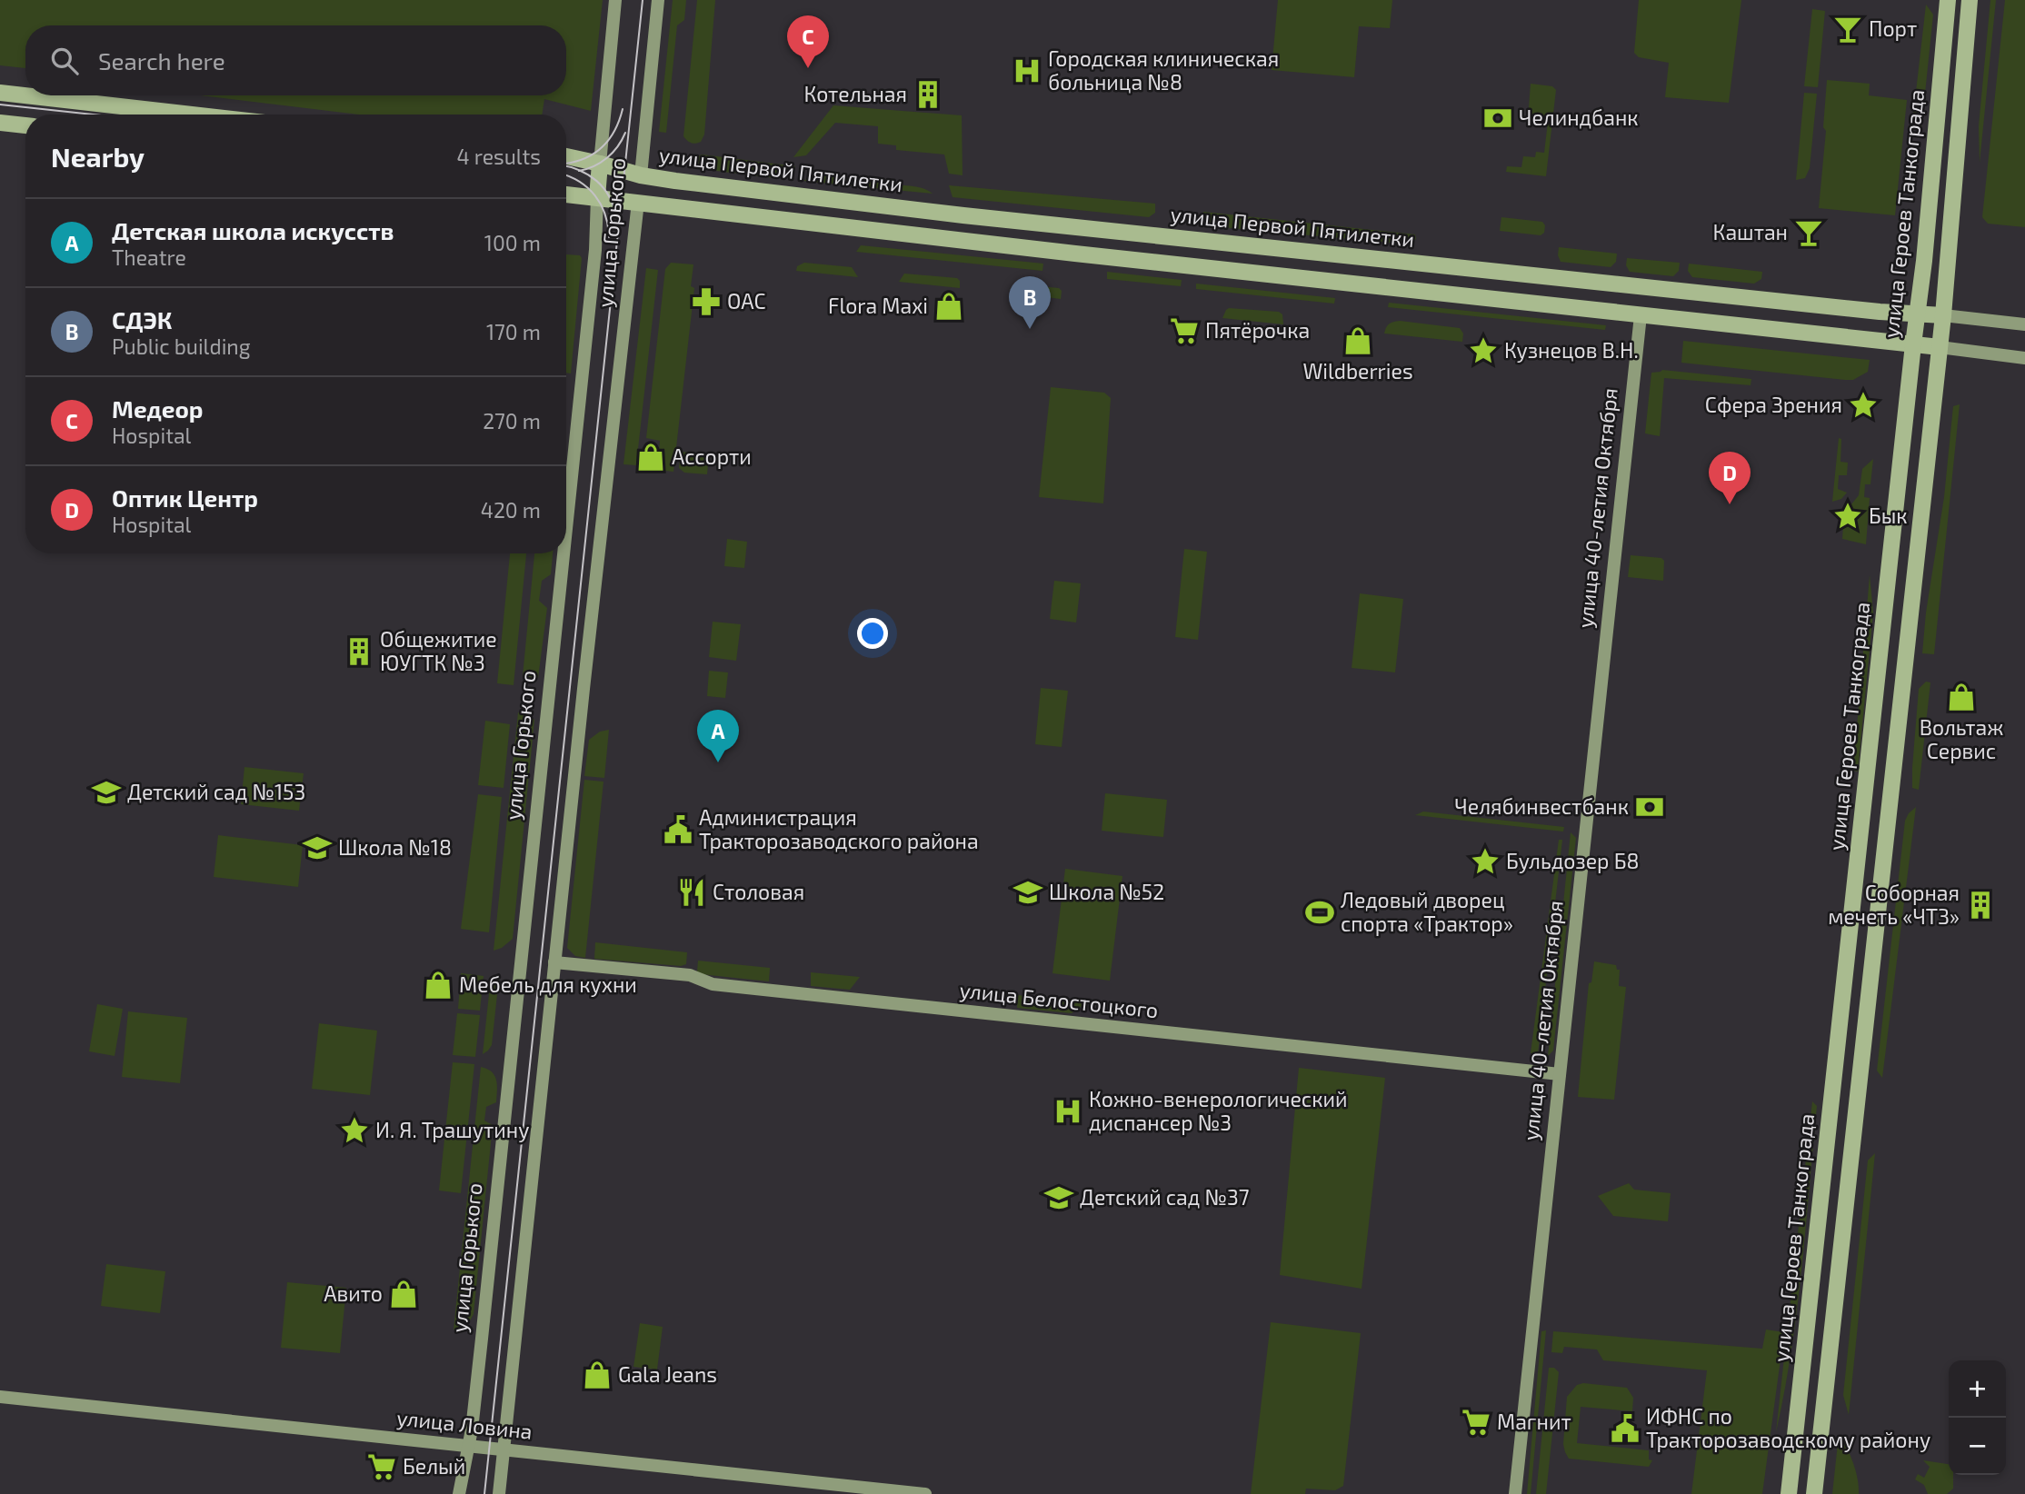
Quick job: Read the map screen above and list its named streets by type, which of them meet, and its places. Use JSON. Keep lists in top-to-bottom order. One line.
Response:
{"streets":{"main road":["улица Первой Пятилетки","улица Героев Танкограда","улица Горького","улица 40-летия Октября"],"street":["улица Белостоцкого","улица Ловина"]},"crossings":[["улица Первой Пятилетки","улица Героев Танкограда"],["улица Первой Пятилетки","улица Горького"],["улица Первой Пятилетки","улица 40-летия Октября"],["улица Горького","улица Белостоцкого"],["улица Горького","улица Ловина"],["улица 40-летия Октября","улица Белостоцкого"]],"places":{"bar":["Порт","Каштан"],"hospital":["Городская клиническая больница №8","Кожно-венерологический диспансер №3"],"building":["Котельная","Общежитие ЮУГТК №3","Соборная мечеть «ЧТЗ»"],"bank":["Челиндбанк","Челябинвестбанк"],"pharmacy":["ОАС"],"shop":["Flora Maxi","Wildberries","Ассорти","Вольтаж Сервис","Мебель для кухни","Авито","Gala Jeans"],"supermarket":["Пятёрочка","Магнит","Белый"],"place":["Кузнецов В.Н.","Сфера Зрения","Бык","Бульдозер Б8","И. Я. Трашутину"],"school or university":["Детский сад №153","Школа №18","Школа №52","Детский сад №37"],"public building":["Администрация Тракторозаводского района","ИФНС по Тракторозаводскому району"],"restaurant":["Столовая"],"sports":["Ледовый дворец спорта «Трактор»"]},"page":{"pins":["C","B","D","A"],"search":"Search here","heading":["Nearby","4 results"],"list":[{"mark":"A","name":"Детская школа искусств","note":"Theatre","value":"100 m"},{"mark":"B","name":"СДЭК","note":"Public building","value":"170 m"},{"mark":"C","name":"Медеор","note":"Hospital","value":"270 m"},{"mark":"D","name":"Оптик Центр","note":"Hospital","value":"420 m"}],"map_buttons":["+","−"]}}
